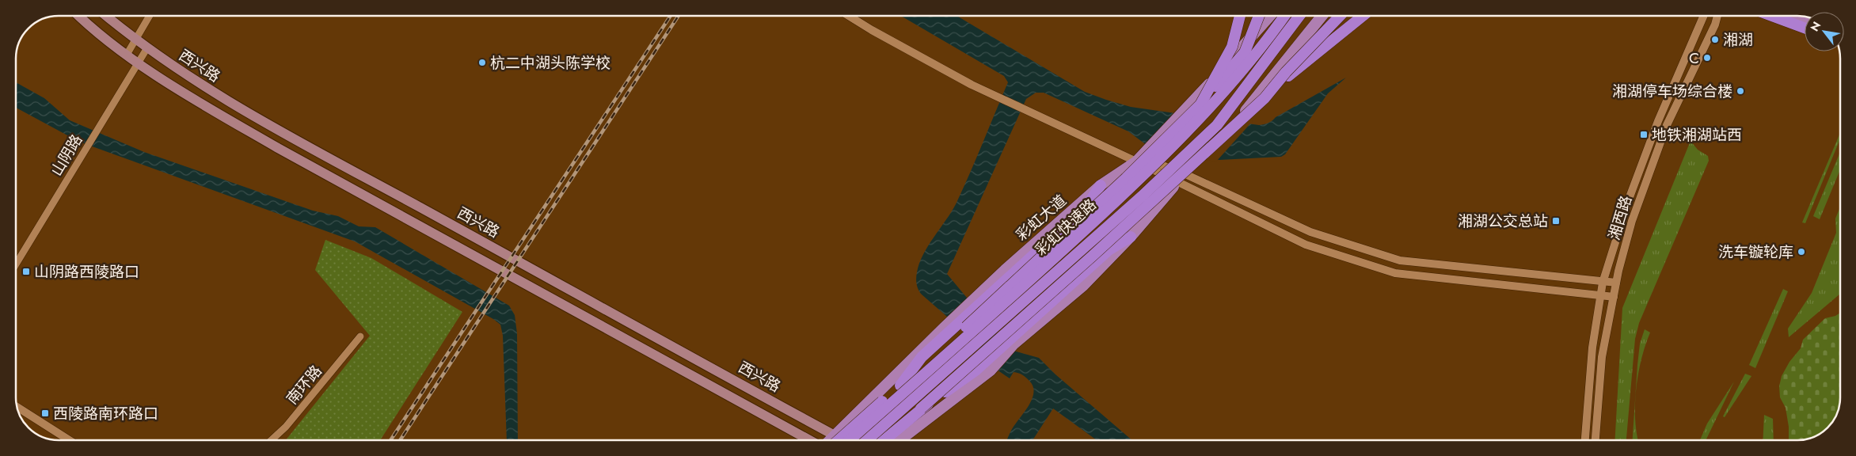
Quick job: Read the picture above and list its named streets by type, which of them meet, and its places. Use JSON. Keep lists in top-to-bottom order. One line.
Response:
{"streets":{"highway":["彩虹快速路"],"main road":["西兴路","彩虹大道"],"street":["山阴路","湘西路","南环路"]},"crossings":[["西兴路","山阴路"],["西兴路","彩虹大道"]],"places":{"other":["湘湖","C","杭二中湖头陈学校","湘湖停车场综合楼","洗车镟轮库"],"transit":["地铁湘湖站西","湘湖公交总站","山阴路西陵路口","西陵路南环路口"]},"north":"top left"}
